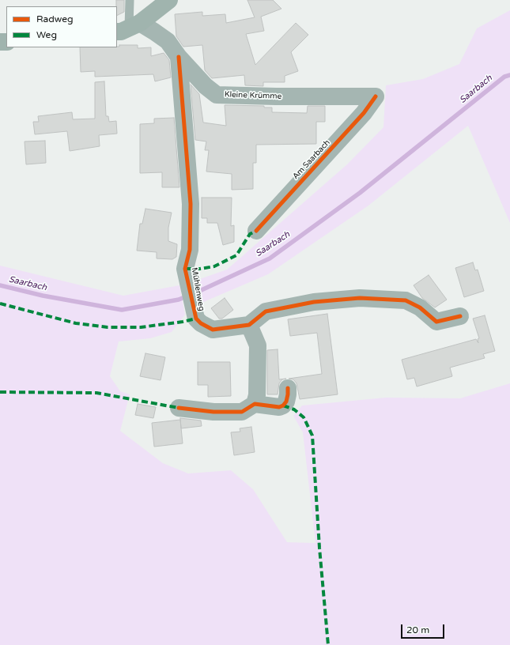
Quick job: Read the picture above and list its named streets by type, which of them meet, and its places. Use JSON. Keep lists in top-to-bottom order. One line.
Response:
{"streets":{"street":["Kleine Krümme","Am Saarbach","Mühlenweg"]},"crossings":[["Kleine Krümme","Am Saarbach"],["Kleine Krümme","Mühlenweg"]],"water":["Saarbach"],"legend":["Radweg","Weg"],"scale_bar":"20 m"}
